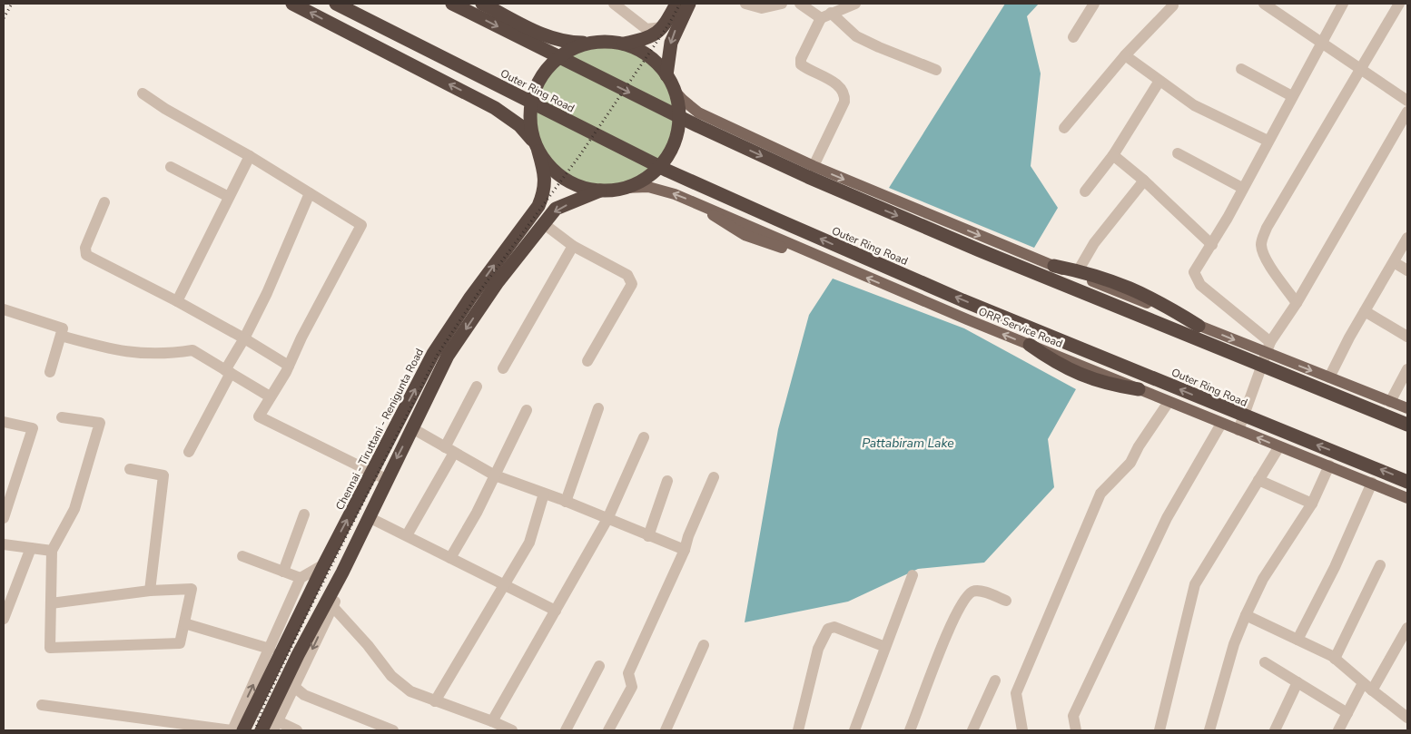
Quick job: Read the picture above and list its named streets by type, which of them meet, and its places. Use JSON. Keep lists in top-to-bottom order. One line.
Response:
{"streets":{"highway":["Outer Ring Road","Chennai - Tiruttani - Renigunta Road"],"main road":["ORR Service Road"]},"crossings":[["ORR Service Road","Chennai - Tiruttani - Renigunta Road"]],"water":["Pattabiram Lake"]}
